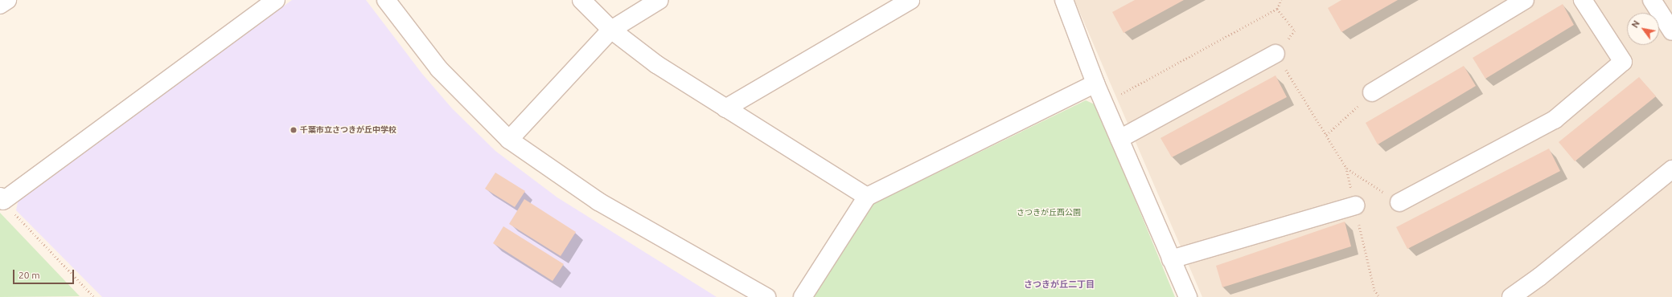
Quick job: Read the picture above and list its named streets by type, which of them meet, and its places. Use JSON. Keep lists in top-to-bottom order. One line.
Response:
{"districts":["さつきが丘二丁目"],"parks":["さつきが丘西公園"],"places":["千葉市立さつきが丘中学校"],"scale_bar":"20 m","north":"top left"}
